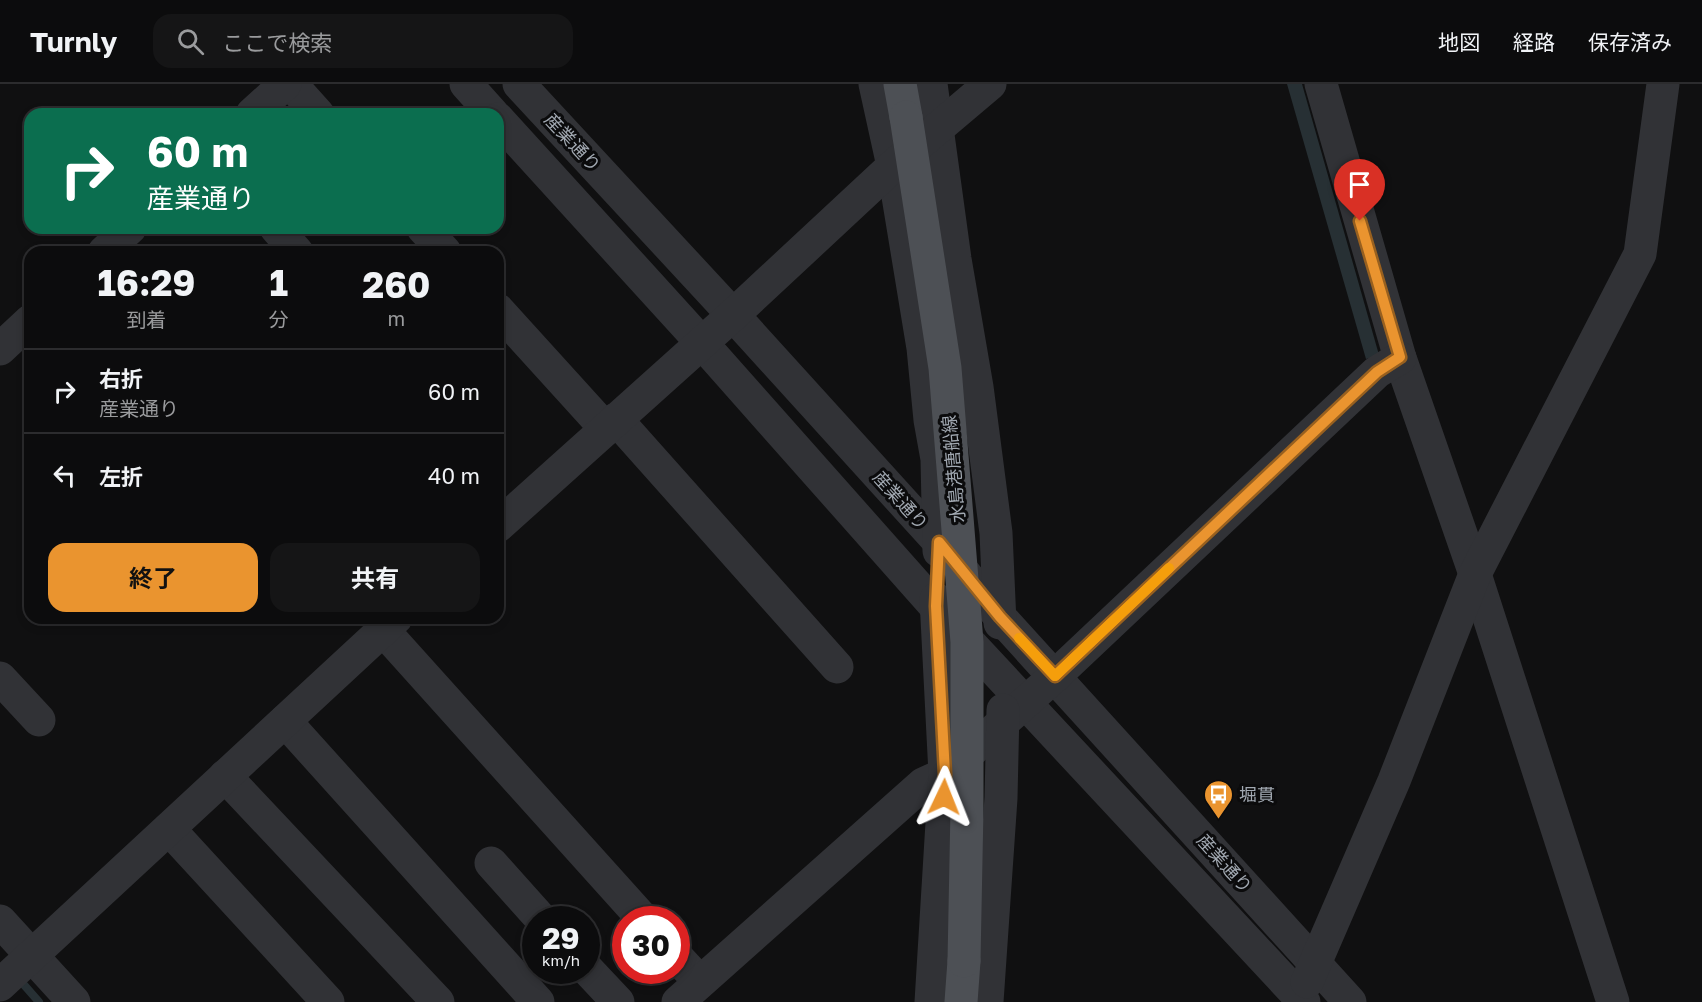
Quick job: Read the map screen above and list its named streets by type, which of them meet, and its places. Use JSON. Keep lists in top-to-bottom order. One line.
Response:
{"streets":{"main road":["水島港唐船線"],"street":["産業通り"]},"places":{"bus stop":["堀貫"]},"page":{"header":"Turnly","search":"ここで検索","nav":["地図","経路","保存済み"],"turn":["60 m","産業通り"],"eta":["16:29","到着","1","分","260","m"],"list":[{"name":"右折","note":"産業通り","value":"60 m"},{"name":"左折","value":"40 m"}],"buttons":["終了","共有"],"speed":"29 km/h","limit":"30"}}
